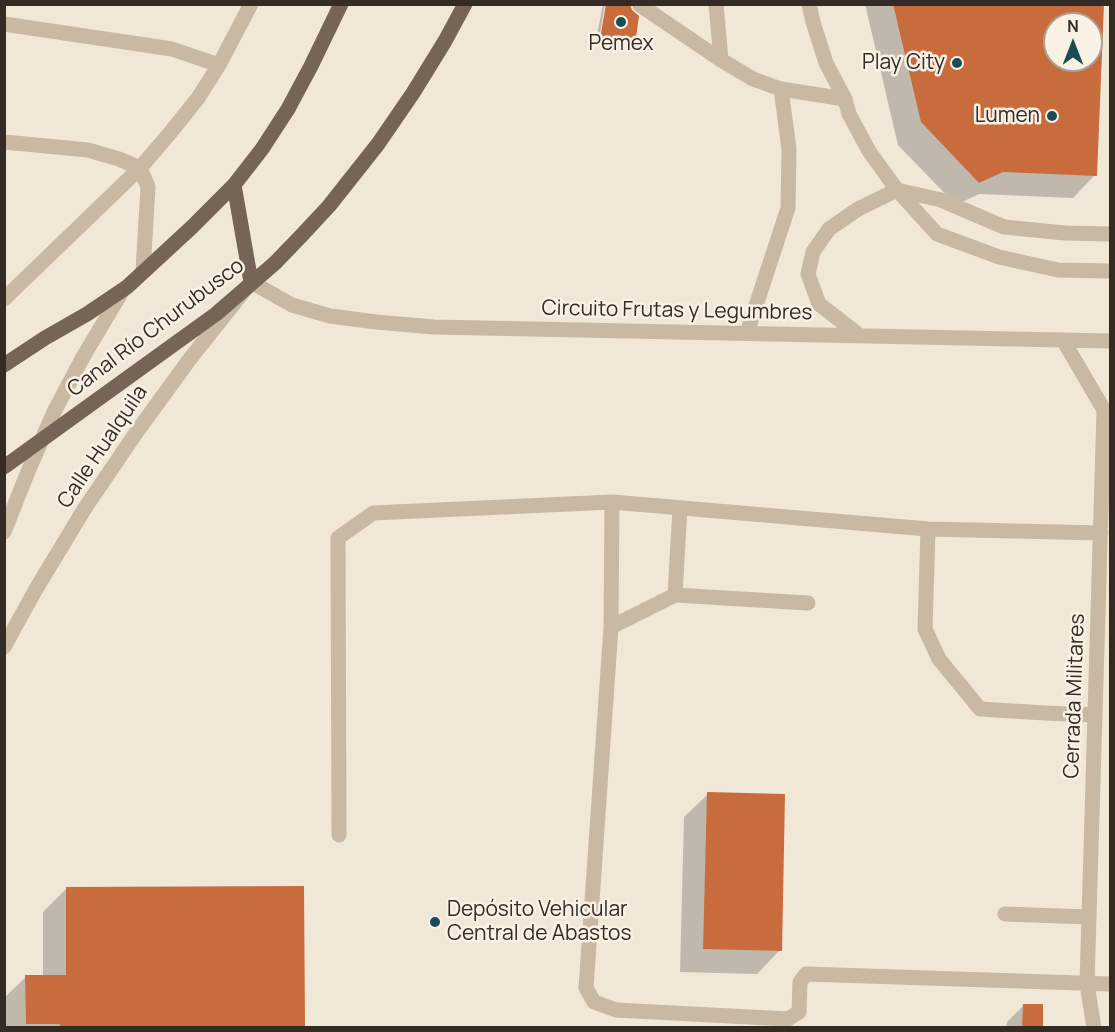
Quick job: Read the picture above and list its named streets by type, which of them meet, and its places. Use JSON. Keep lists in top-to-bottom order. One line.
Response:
{"streets":{"main road":["Canal Río Churubusco"],"street":["Circuito Frutas y Legumbres","Calle Hualquila","Cerrada Militares"]},"crossings":[["Circuito Frutas y Legumbres","Canal Río Churubusco"],["Circuito Frutas y Legumbres","Calle Hualquila"],["Circuito Frutas y Legumbres","Cerrada Militares"],["Canal Río Churubusco","Calle Hualquila"]],"places":["Pemex","Play City","Lumen","Depósito Vehicular Central de Abastos"],"north":"top"}
